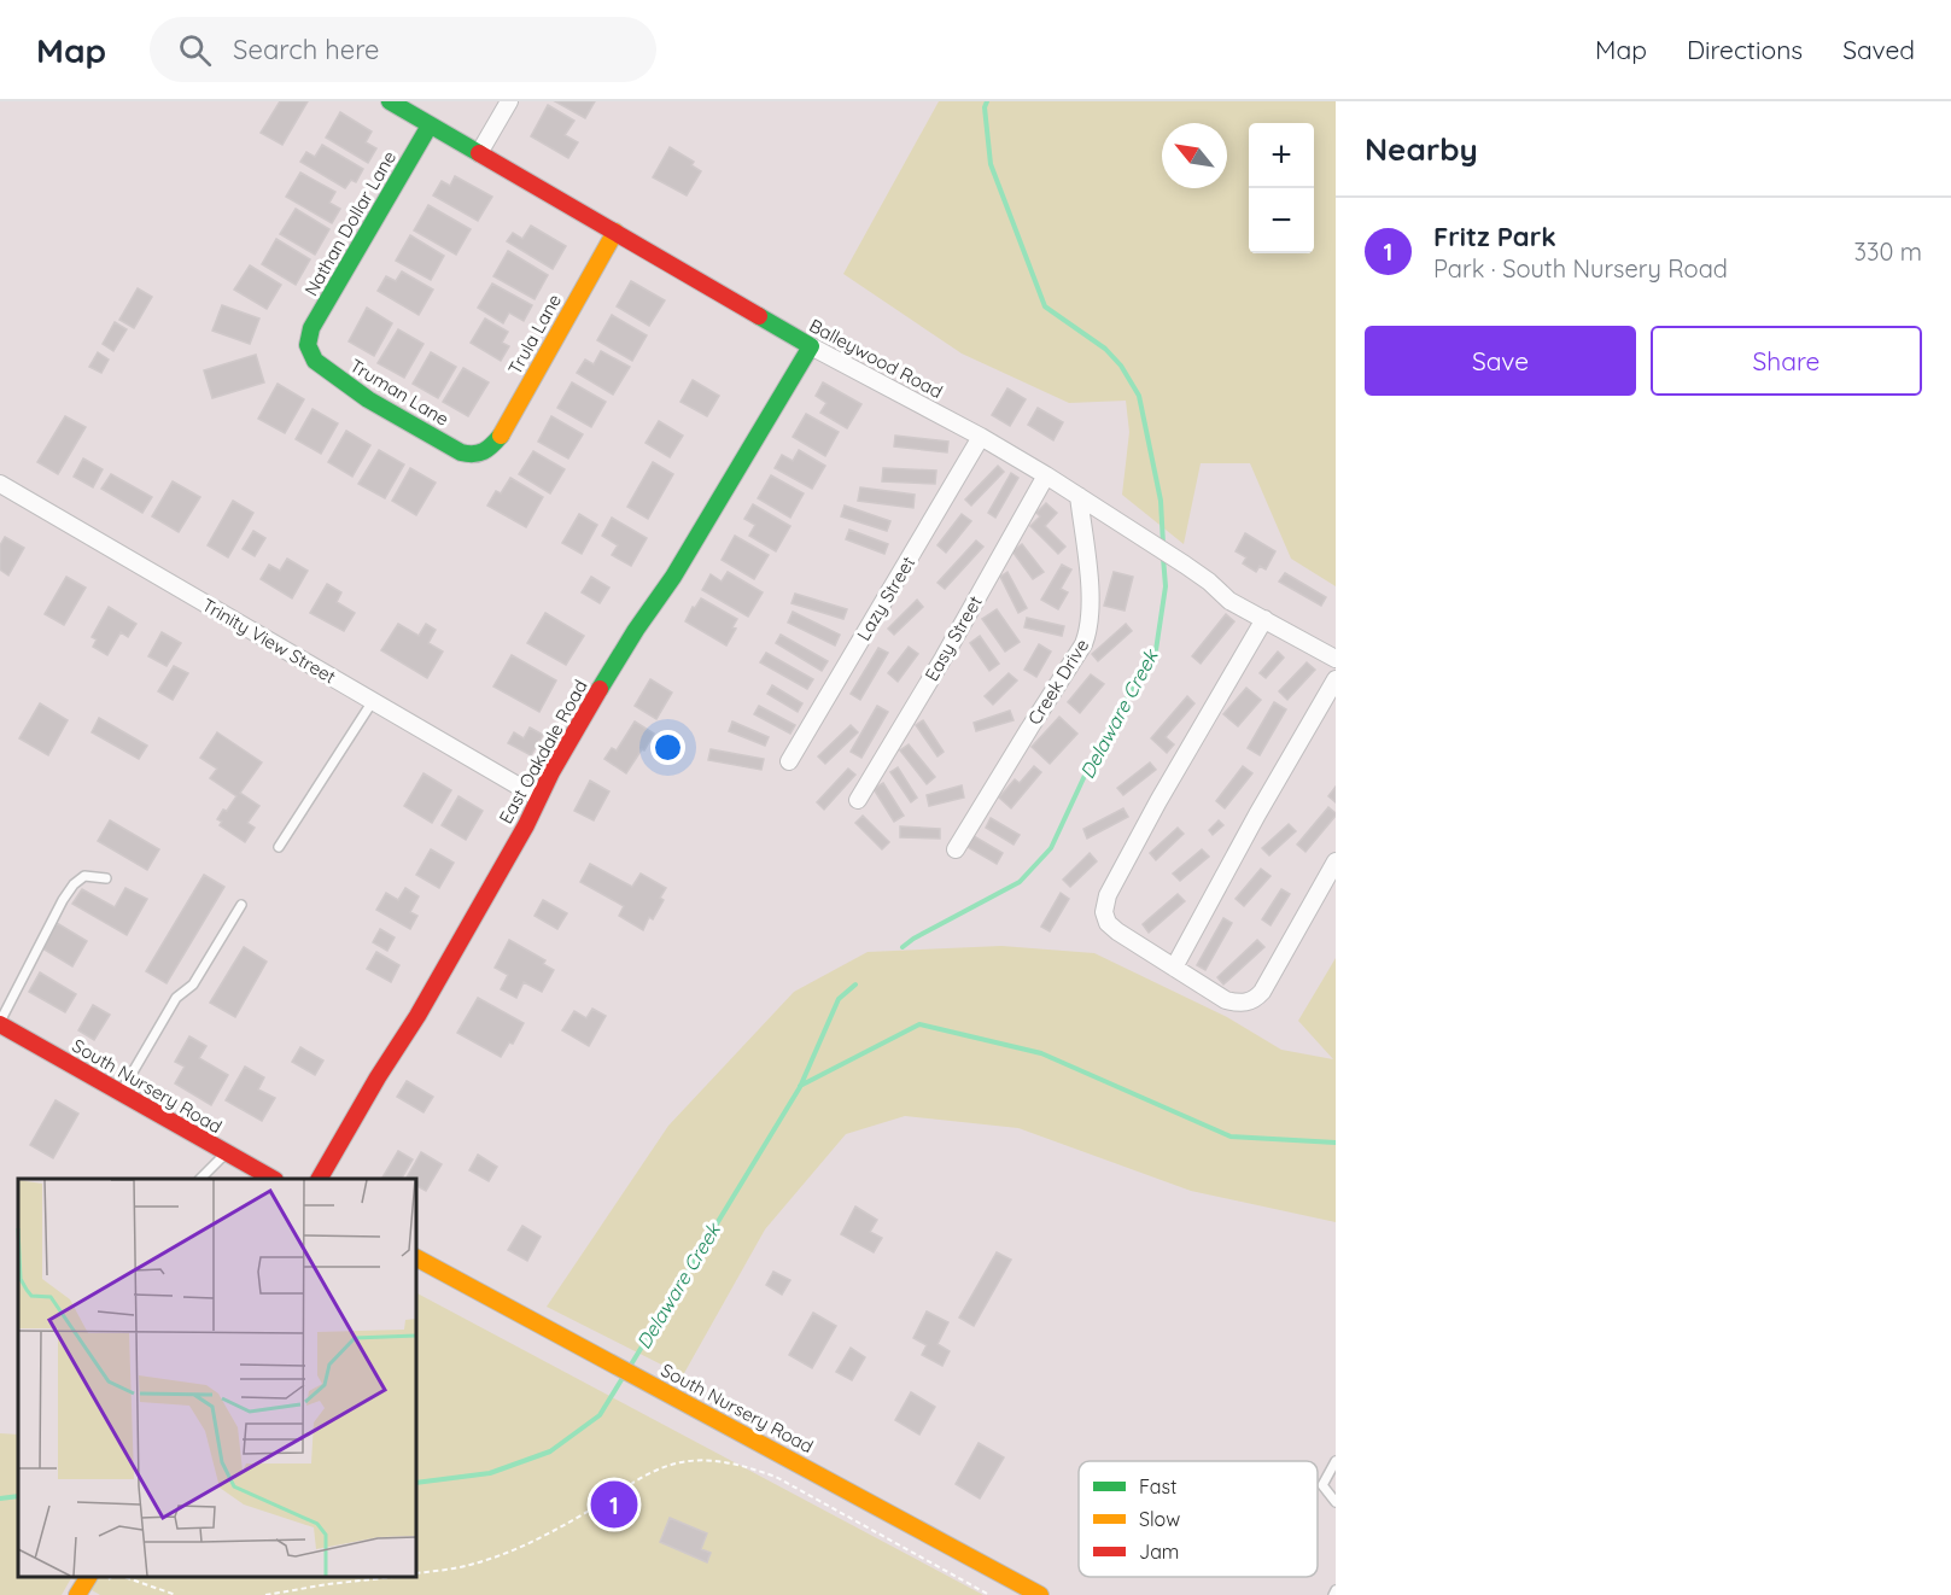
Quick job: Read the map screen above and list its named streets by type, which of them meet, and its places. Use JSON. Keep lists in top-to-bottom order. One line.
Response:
{"streets":{"street":["Nathan Dollar Lane","Trula Lane","Balleywood Road","Truman Lane","Lazy Street","Easy Street","Trinity View Street","Creek Drive","East Oakdale Road","South Nursery Road"]},"crossings":[["Nathan Dollar Lane","Balleywood Road"],["Nathan Dollar Lane","Truman Lane"],["Trula Lane","Balleywood Road"],["Trula Lane","Truman Lane"],["Balleywood Road","Lazy Street"],["Balleywood Road","Easy Street"],["Balleywood Road","Creek Drive"],["Balleywood Road","East Oakdale Road"],["Trinity View Street","East Oakdale Road"]],"water":["Delaware Creek"],"legend":["Fast","Slow","Jam"],"north":"top left","page":{"header":"Map","search":"Search here","nav":["Map","Directions","Saved"],"heading":"Nearby","map_buttons":["+","−"],"list":[{"mark":"1","name":"Fritz Park","note":"Park · South Nursery Road","value":"330 m"}],"buttons":["Save","Share"],"pins":"1"}}
